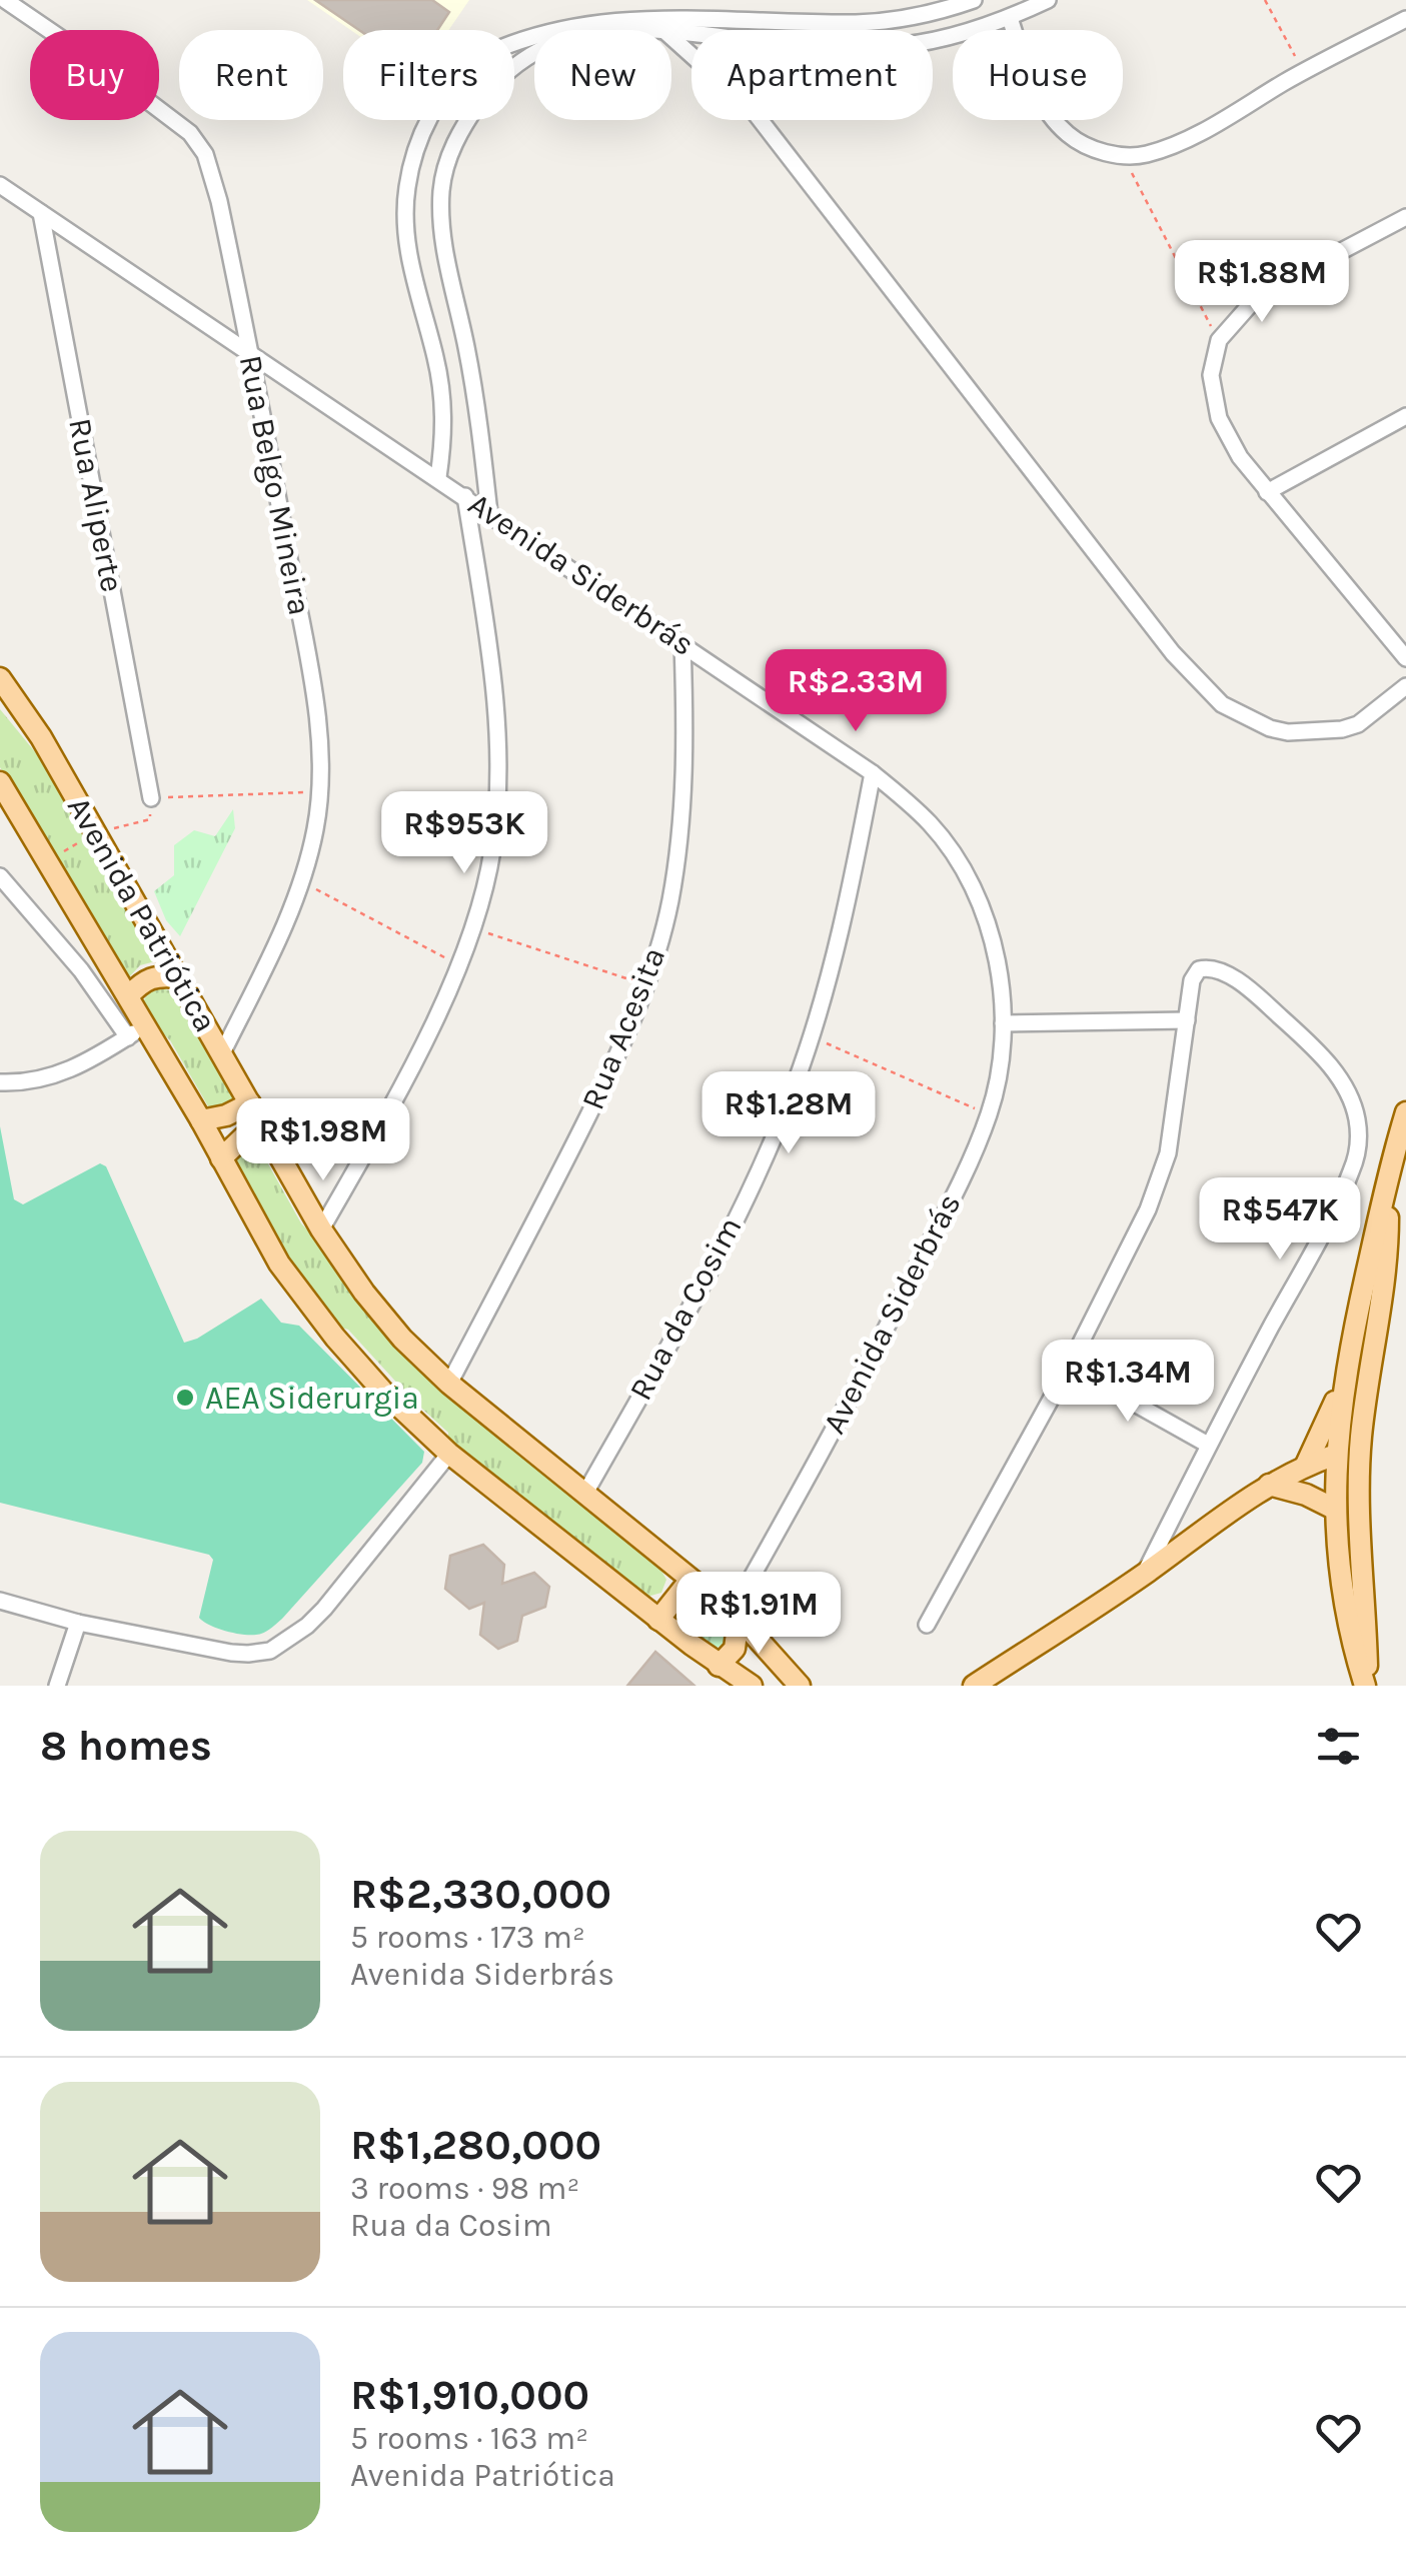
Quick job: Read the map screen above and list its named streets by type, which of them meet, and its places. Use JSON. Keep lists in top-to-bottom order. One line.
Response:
{"streets":{"main road":["Avenida Patriótica"],"street":["Rua Belgo Mineira","Rua Aliperte","Avenida Siderbrás","Rua Acesita","Rua da Cosim"]},"crossings":[["Rua Belgo Mineira","Avenida Siderbrás"],["Rua Belgo Mineira","Avenida Patriótica"],["Rua Aliperte","Avenida Siderbrás"],["Avenida Siderbrás","Avenida Patriótica"],["Avenida Siderbrás","Rua Acesita"],["Avenida Siderbrás","Rua da Cosim"],["Avenida Patriótica","Rua Acesita"],["Avenida Patriótica","Rua da Cosim"]],"places":["AEA Siderurgia"],"page":{"chip":["Buy","Rent","Filters","New","Apartment","House"],"price":["R$1.88M","R$2.33M","R$953K","R$1.28M","R$1.98M","R$547K","R$1.34M","R$1.91M"],"heading":"8 homes","list":[{"name":"R$2,330,000","note":"5 rooms · 173 m² · Avenida Siderbrás"},{"name":"R$1,280,000","note":"3 rooms · 98 m² · Rua da Cosim"},{"name":"R$1,910,000","note":"5 rooms · 163 m² · Avenida Patriótica"}]}}
